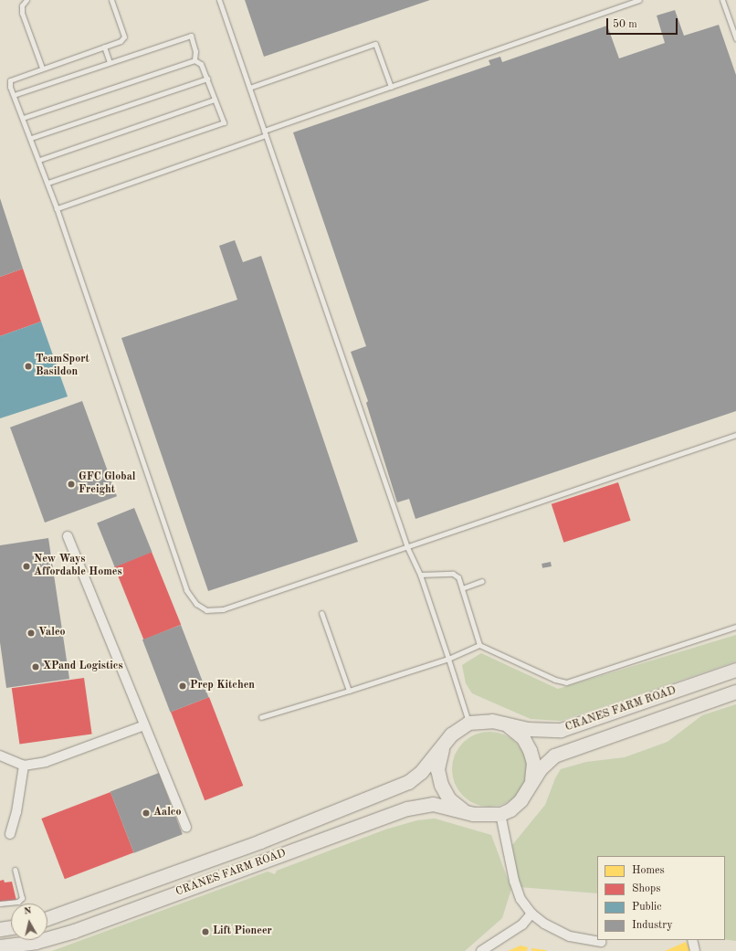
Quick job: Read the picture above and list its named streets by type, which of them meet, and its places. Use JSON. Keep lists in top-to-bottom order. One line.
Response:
{"streets":{"main road":["CRANES FARM ROAD"]},"places":["TeamSport Basildon","GFC Global Freight","New Ways Affordable Homes","Valeo","XPand Logistics","Prep Kitchen","Aalco","Lift Pioneer"],"legend":["Homes","Shops","Public","Industry"],"scale_bar":"50 m","north":"top"}
